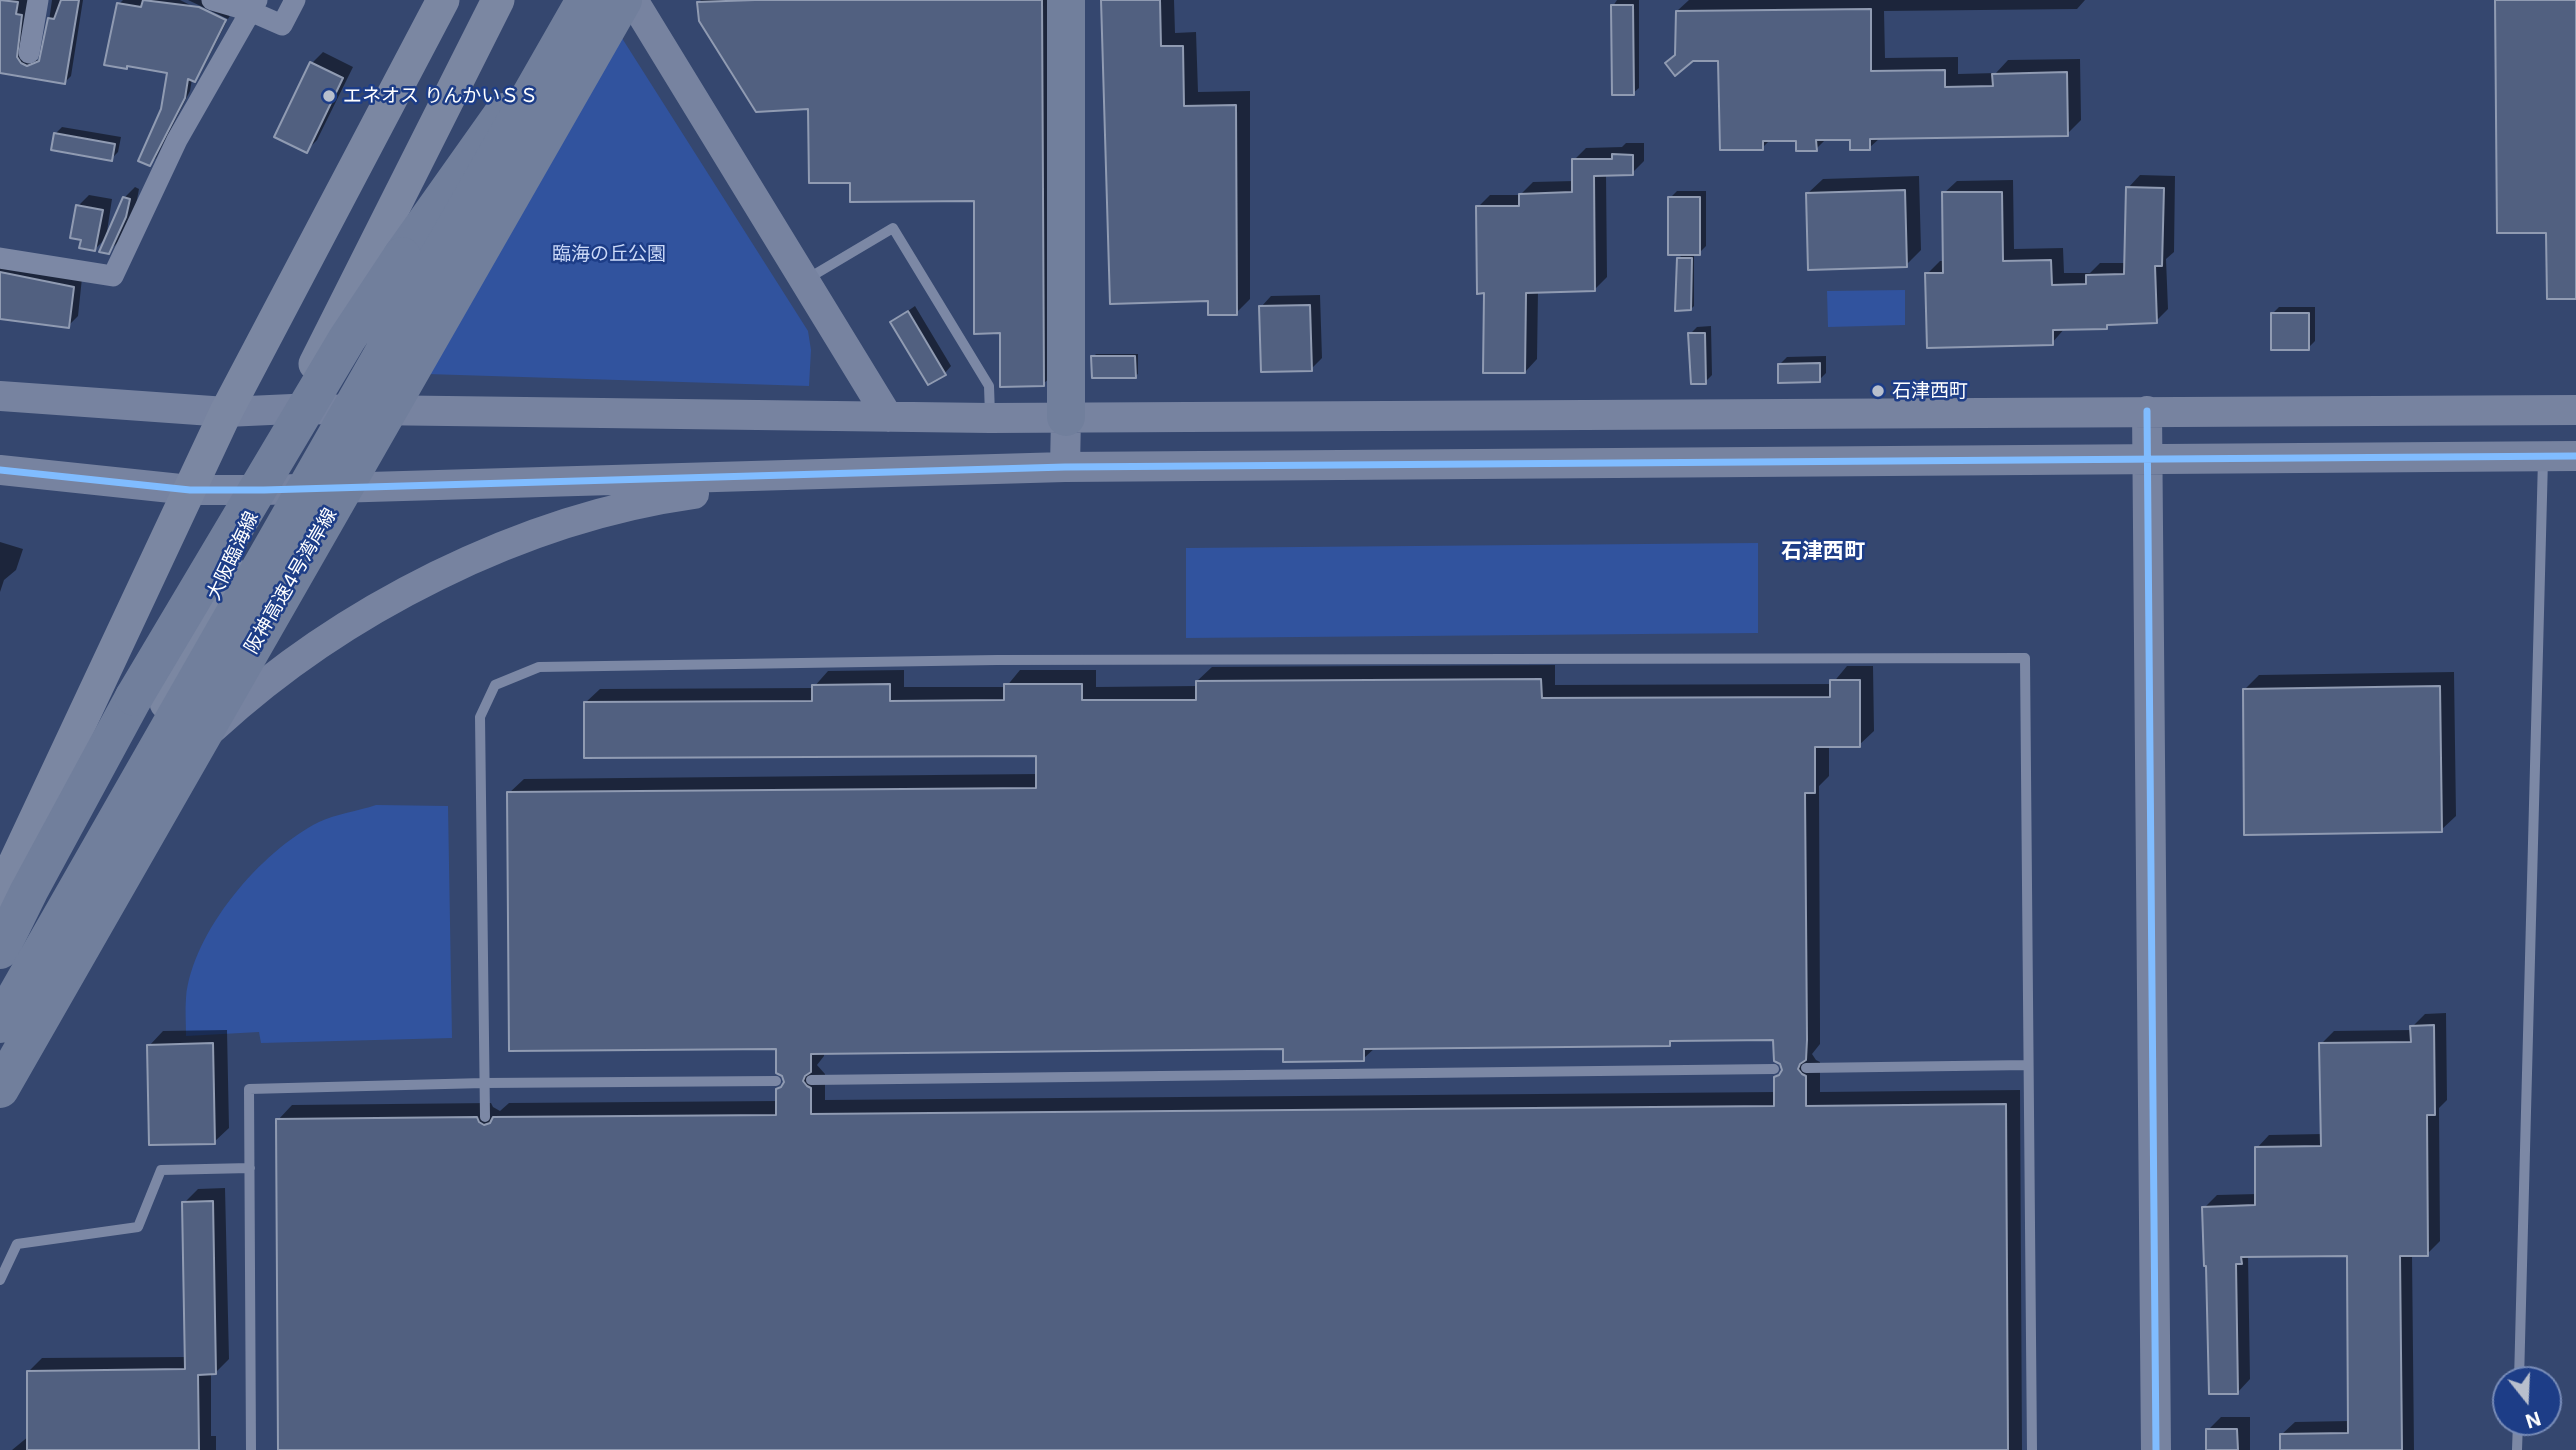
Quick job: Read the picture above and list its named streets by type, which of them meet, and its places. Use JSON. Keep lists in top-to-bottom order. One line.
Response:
{"streets":{"highway":["阪神高速4号湾岸線"],"main road":["大阪臨海線"]},"districts":["石津西町"],"parks":["臨海の丘公園"],"places":["エネオス りんかいＳＳ","石津西町"],"north":"bottom"}
